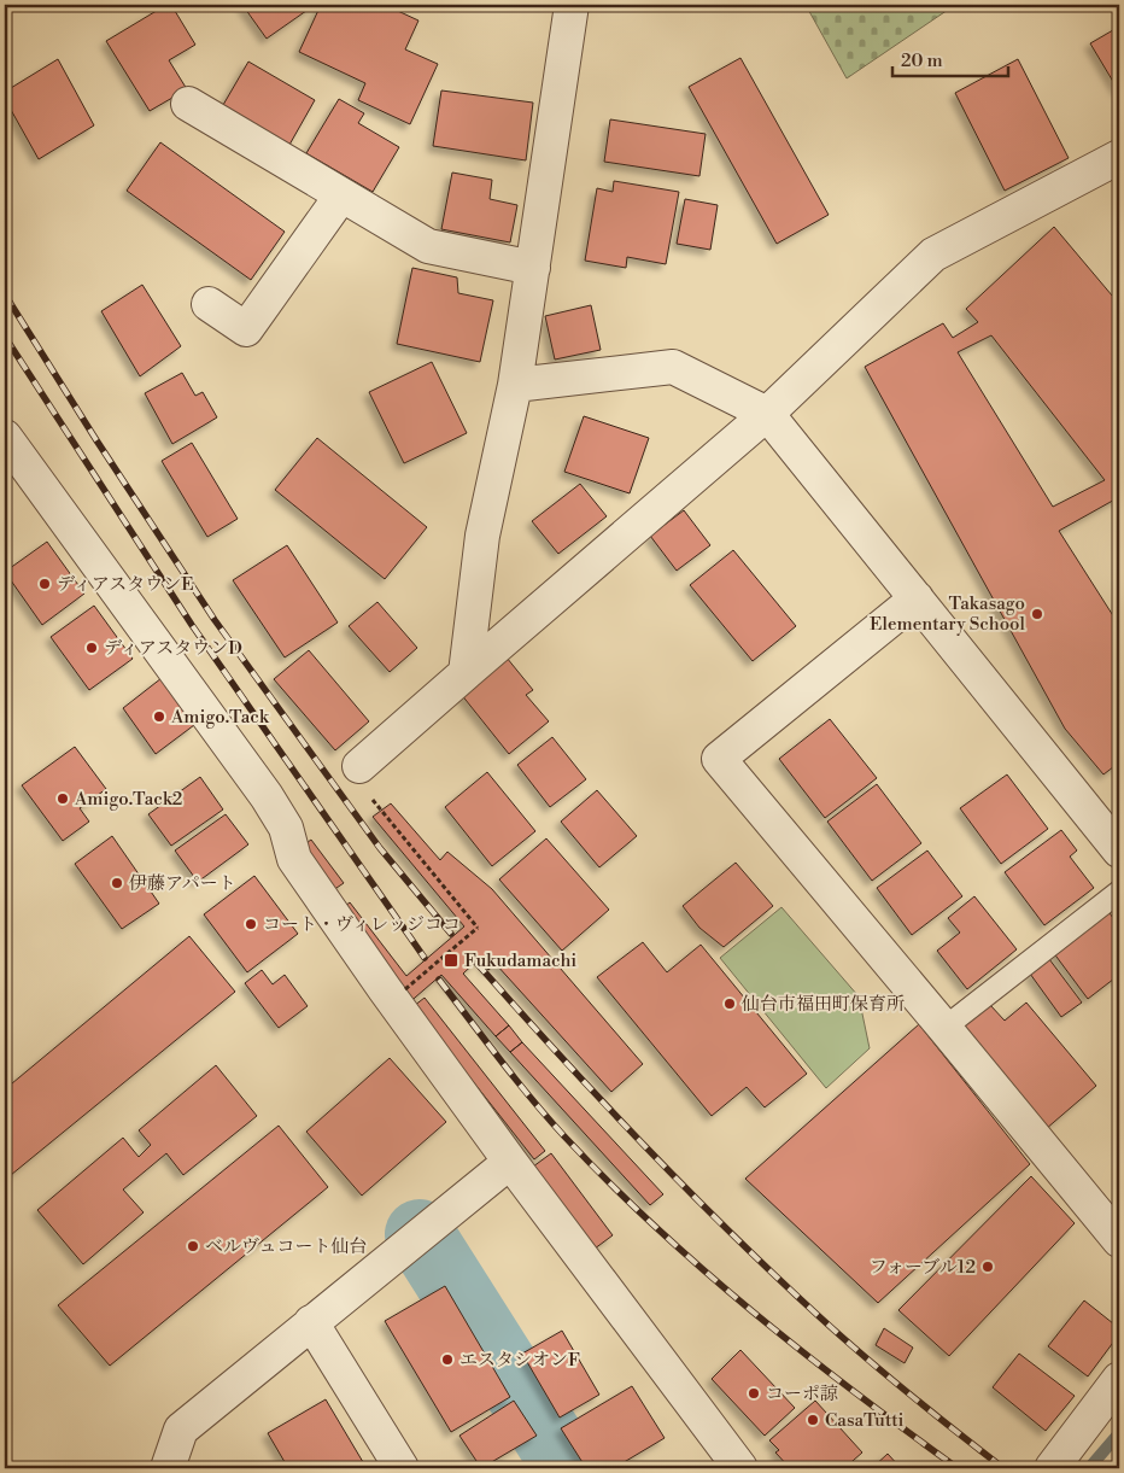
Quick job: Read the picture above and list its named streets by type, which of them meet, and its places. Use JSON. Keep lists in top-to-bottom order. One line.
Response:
{"places":{"other":["ディアスタウンE","Takasago Elementary School","ディアスタウンD","Amigo.Tack","Amigo.Tack2","伊藤アパート","コート・ヴィレッジココ","仙台市福田町保育所","ベルヴュコート仙台","フォーブル12","エスタシオンF","コーポ諒","CasaTutti"],"transit":["Fukudamachi"]},"scale_bar":"20 m"}
